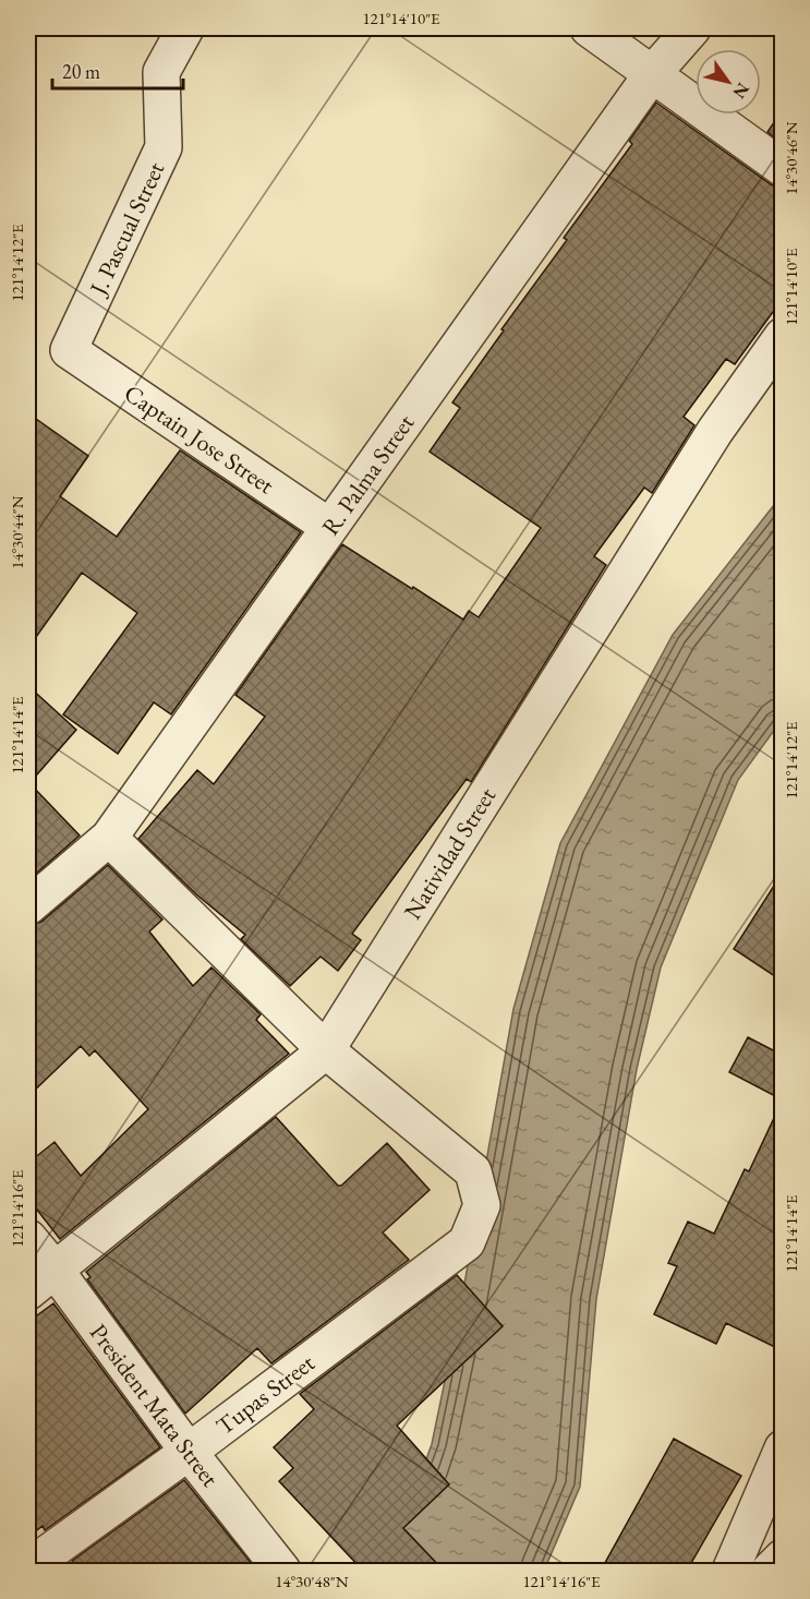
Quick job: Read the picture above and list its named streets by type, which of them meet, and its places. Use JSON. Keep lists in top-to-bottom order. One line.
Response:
{"streets":{"street":["J. Pascual Street","Captain Jose Street","R. Palma Street","Natividad Street","Tupas Street","President Mata Street"]},"crossings":[["J. Pascual Street","Captain Jose Street"],["Captain Jose Street","R. Palma Street"],["Natividad Street","Tupas Street"],["Natividad Street","President Mata Street"],["Tupas Street","President Mata Street"]],"scale_bar":"20 m","north":"bottom right","coordinates":["121°14'10\"E","14°30'46\"N","121°14'12\"E","14°30'44\"N","121°14'14\"E","121°14'16\"E","14°30'48\"N"]}
